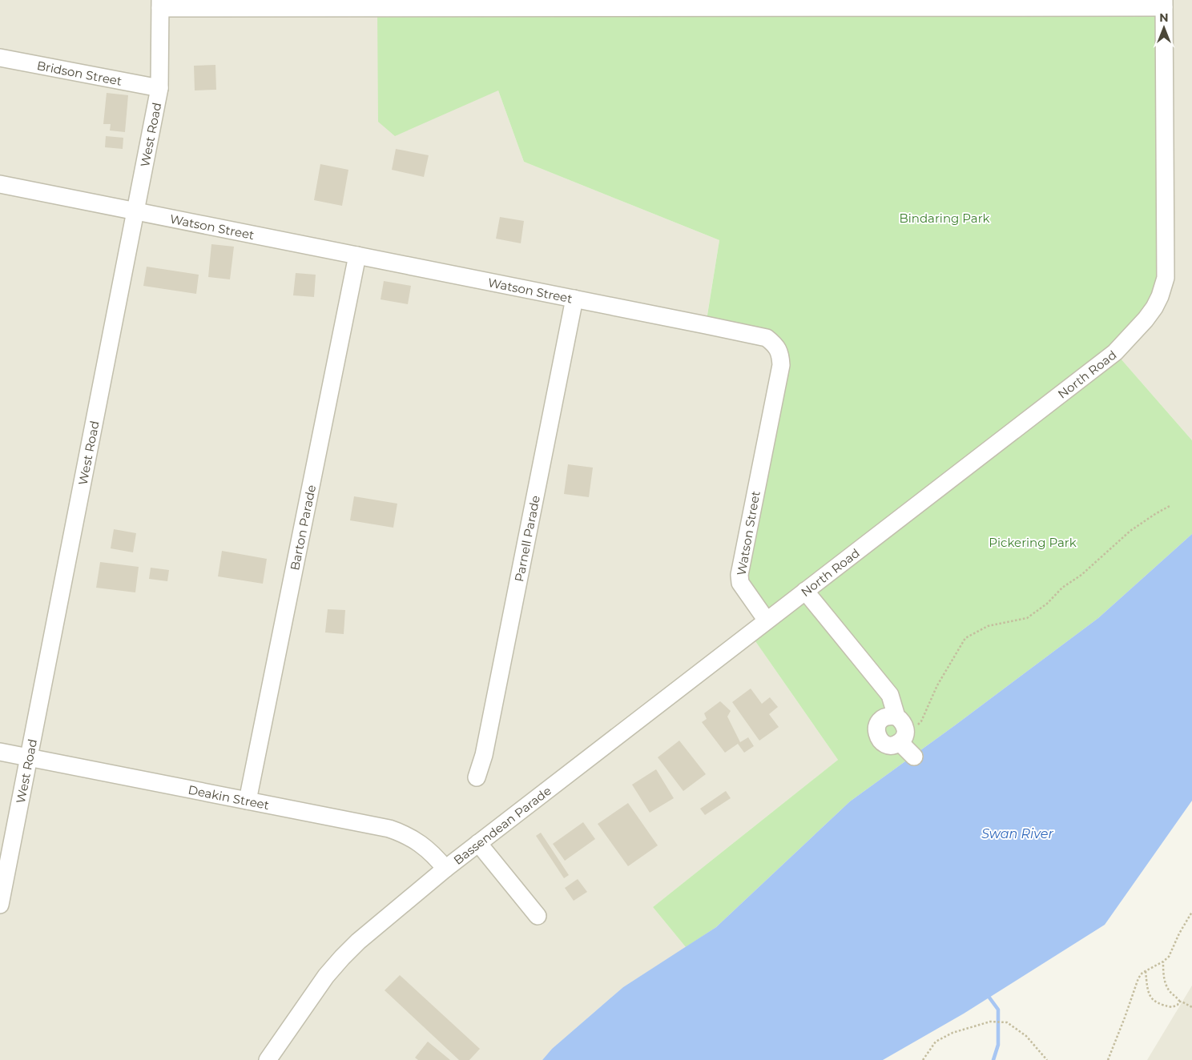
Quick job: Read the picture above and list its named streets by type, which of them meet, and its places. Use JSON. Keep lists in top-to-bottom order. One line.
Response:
{"streets":{"street":["Bridson Street","West Road","Watson Street","North Road","Barton Parade","Parnell Parade","Deakin Street","Bassendean Parade"]},"crossings":[["Bridson Street","West Road"],["West Road","Watson Street"],["West Road","Deakin Street"],["Watson Street","North Road"],["Watson Street","Barton Parade"],["Watson Street","Parnell Parade"],["Watson Street","Bassendean Parade"],["North Road","Bassendean Parade"],["Barton Parade","Deakin Street"],["Deakin Street","Bassendean Parade"]],"water":["Swan River"],"parks":["Bindaring Park","Pickering Park"],"north":"top"}
